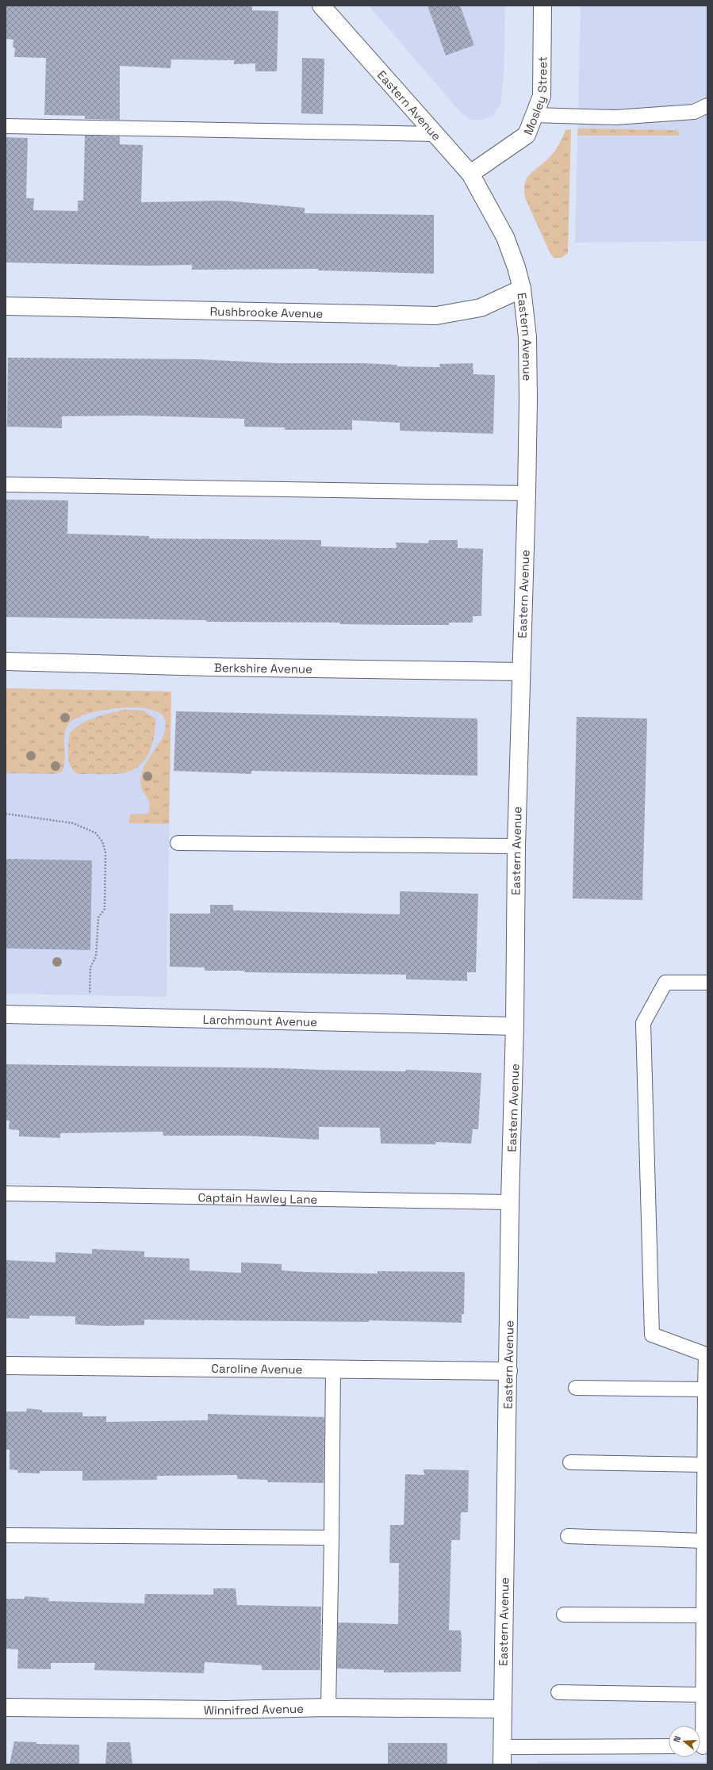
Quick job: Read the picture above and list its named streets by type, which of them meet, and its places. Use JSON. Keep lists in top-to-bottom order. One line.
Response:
{"streets":{"street":["Mosley Street","Eastern Avenue","Rushbrooke Avenue","Berkshire Avenue","Larchmount Avenue","Caroline Avenue","Winnifred Avenue"],"lane":["Captain Hawley Lane"]},"crossings":[["Mosley Street","Eastern Avenue"],["Eastern Avenue","Rushbrooke Avenue"],["Eastern Avenue","Berkshire Avenue"],["Eastern Avenue","Larchmount Avenue"],["Eastern Avenue","Captain Hawley Lane"],["Eastern Avenue","Caroline Avenue"],["Eastern Avenue","Winnifred Avenue"]],"north":"left"}
